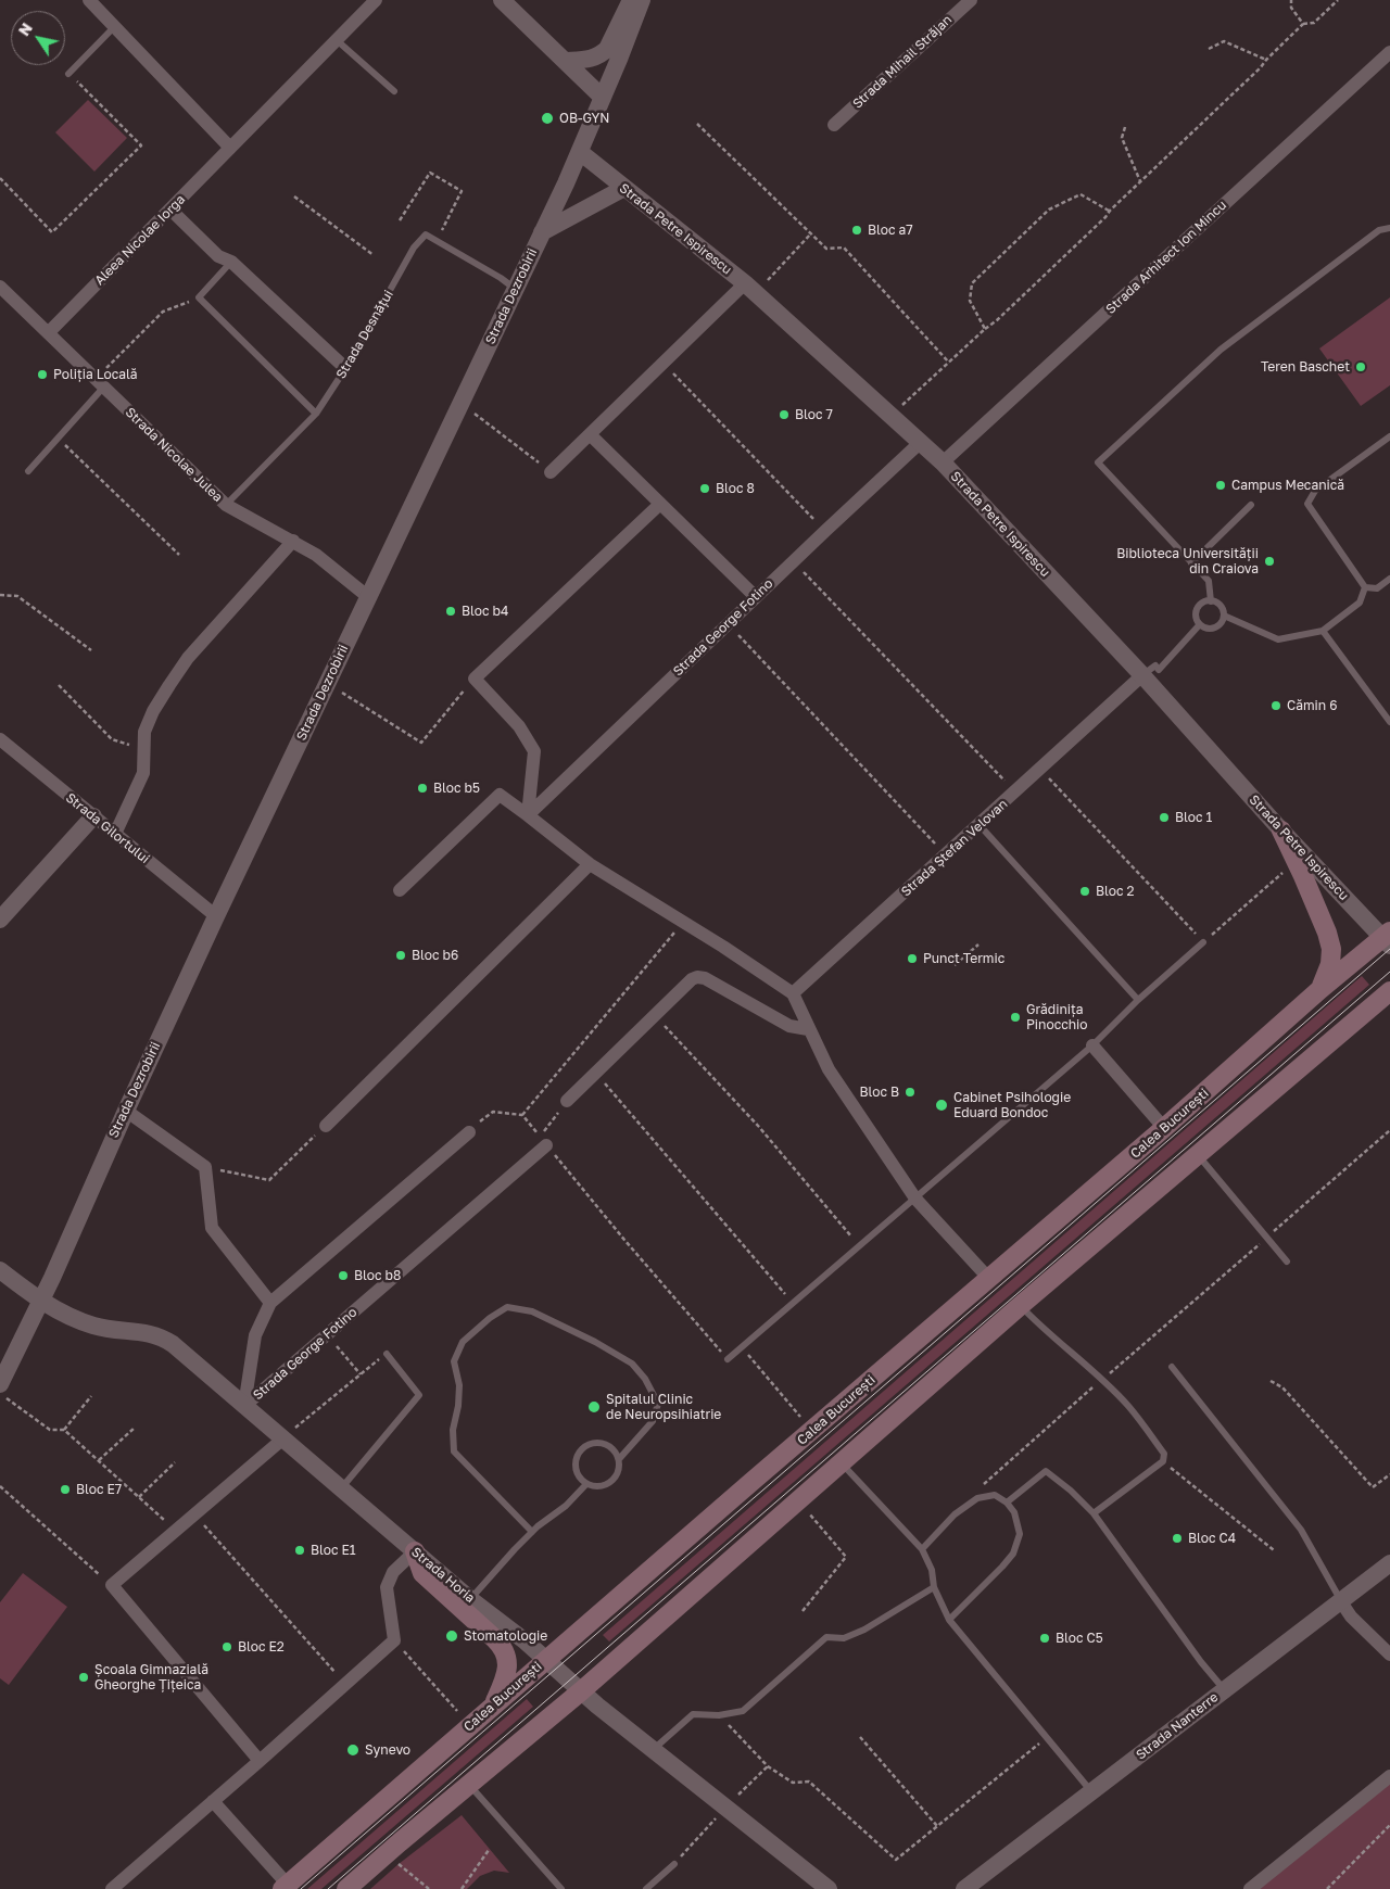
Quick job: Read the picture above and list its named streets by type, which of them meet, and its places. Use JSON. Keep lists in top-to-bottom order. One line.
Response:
{"streets":{"main road":["Calea București"],"street":["Strada Mihail Străjan","Strada Petre Ispirescu","Aleea Nicolae Iorga","Strada Arhitect Ion Mincu","Strada Dezrobirii","Strada Nicolae Julea","Strada George Fotino","Strada Gilortului","Strada Ștefan Velovan","Strada Horia","Strada Nanterre"],"lane":["Strada Desnățui"]},"crossings":[["Strada Petre Ispirescu","Strada Arhitect Ion Mincu"],["Strada Petre Ispirescu","Strada Dezrobirii"],["Strada Petre Ispirescu","Strada George Fotino"],["Strada Petre Ispirescu","Strada Ștefan Velovan"],["Strada Petre Ispirescu","Calea București"],["Aleea Nicolae Iorga","Strada Nicolae Julea"],["Strada Dezrobirii","Strada Nicolae Julea"],["Strada Dezrobirii","Strada Gilortului"],["Strada Dezrobirii","Strada Horia"],["Strada Desnățui","Strada Nicolae Julea"],["Strada George Fotino","Strada Horia"],["Calea București","Strada Horia"]],"places":["OB-GYN","Bloc a7","Teren Baschet","Poliția Locală","Bloc 7","Campus Mecanică","Bloc 8","Biblioteca Universității din Craiova","Bloc b4","Cămin 6","Bloc b5","Bloc 1","Bloc 2","Bloc b6","Punct Termic","Grădinița Pinocchio","Bloc B","Cabinet Psihologie Eduard Bondoc","Bloc b8","Spitalul Clinic de Neuropsihiatrie","Bloc E7","Bloc C4","Bloc E1","Stomatologie","Bloc C5","Bloc E2","Școala Gimnazială Gheorghe Țițeica","Synevo"],"north":"top left"}
